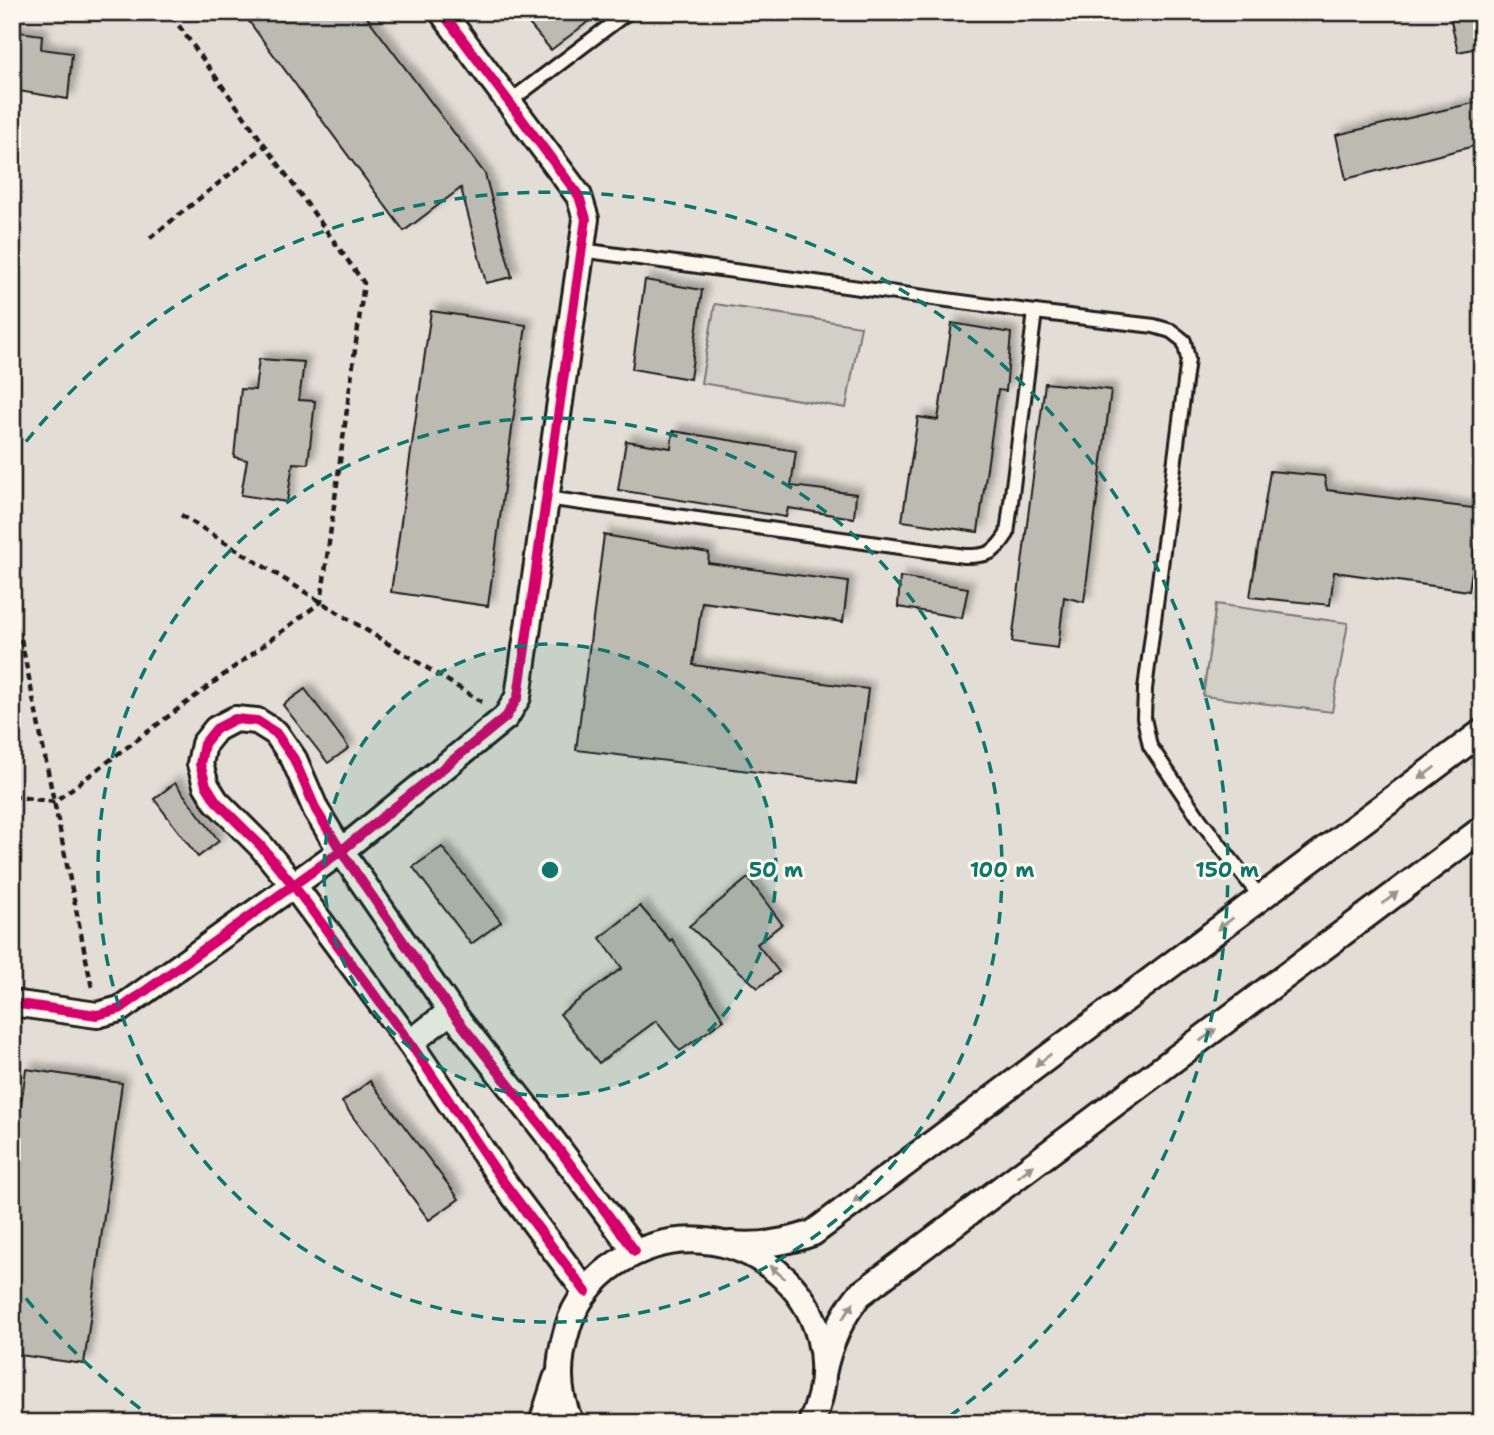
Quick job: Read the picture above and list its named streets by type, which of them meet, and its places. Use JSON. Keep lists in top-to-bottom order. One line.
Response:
{"rings":["50 m","100 m","150 m"]}
